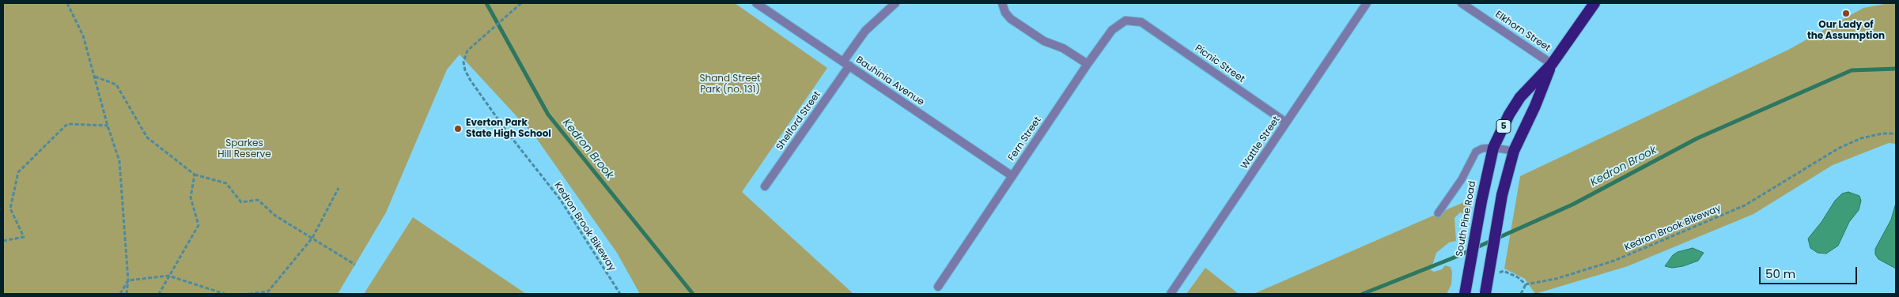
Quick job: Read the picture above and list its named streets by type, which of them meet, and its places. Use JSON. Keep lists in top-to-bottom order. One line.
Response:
{"streets":{"highway":["5","South Pine Road"],"street":["Elkhorn Street","Picnic Street","Bauhinia Avenue","Shelford Street","Fern Street","Wattle Street"],"path":["Kedron Brook Bikeway"]},"crossings":[["Elkhorn Street","South Pine Road"],["Picnic Street","Fern Street"],["Picnic Street","Wattle Street"],["Bauhinia Avenue","Shelford Street"],["Bauhinia Avenue","Fern Street"]],"water":["Kedron Brook"],"parks":["Shand Street Park (no. 131)","Sparkes Hill Reserve"],"places":["Our Lady of the Assumption","Everton Park State High School"],"scale_bar":"50 m"}
